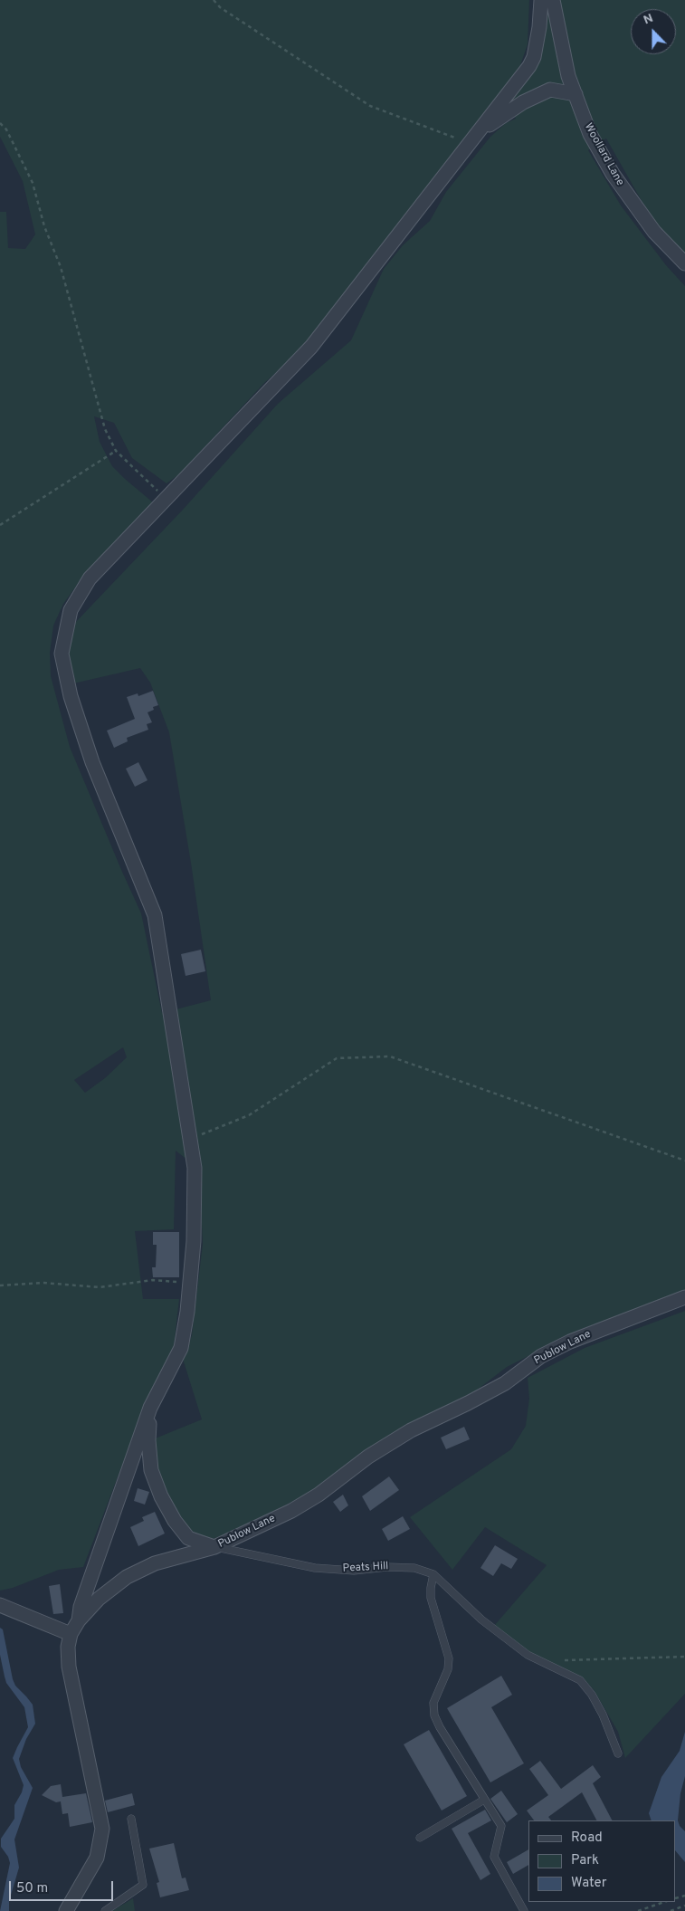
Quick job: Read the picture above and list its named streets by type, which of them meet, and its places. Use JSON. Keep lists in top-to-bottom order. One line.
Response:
{"streets":{"street":["Woollard Lane","Publow Lane"],"lane":["Peats Hill"]},"crossings":[["Publow Lane","Peats Hill"]],"legend":["Road","Park","Water"],"scale_bar":"50 m","north":"top"}
